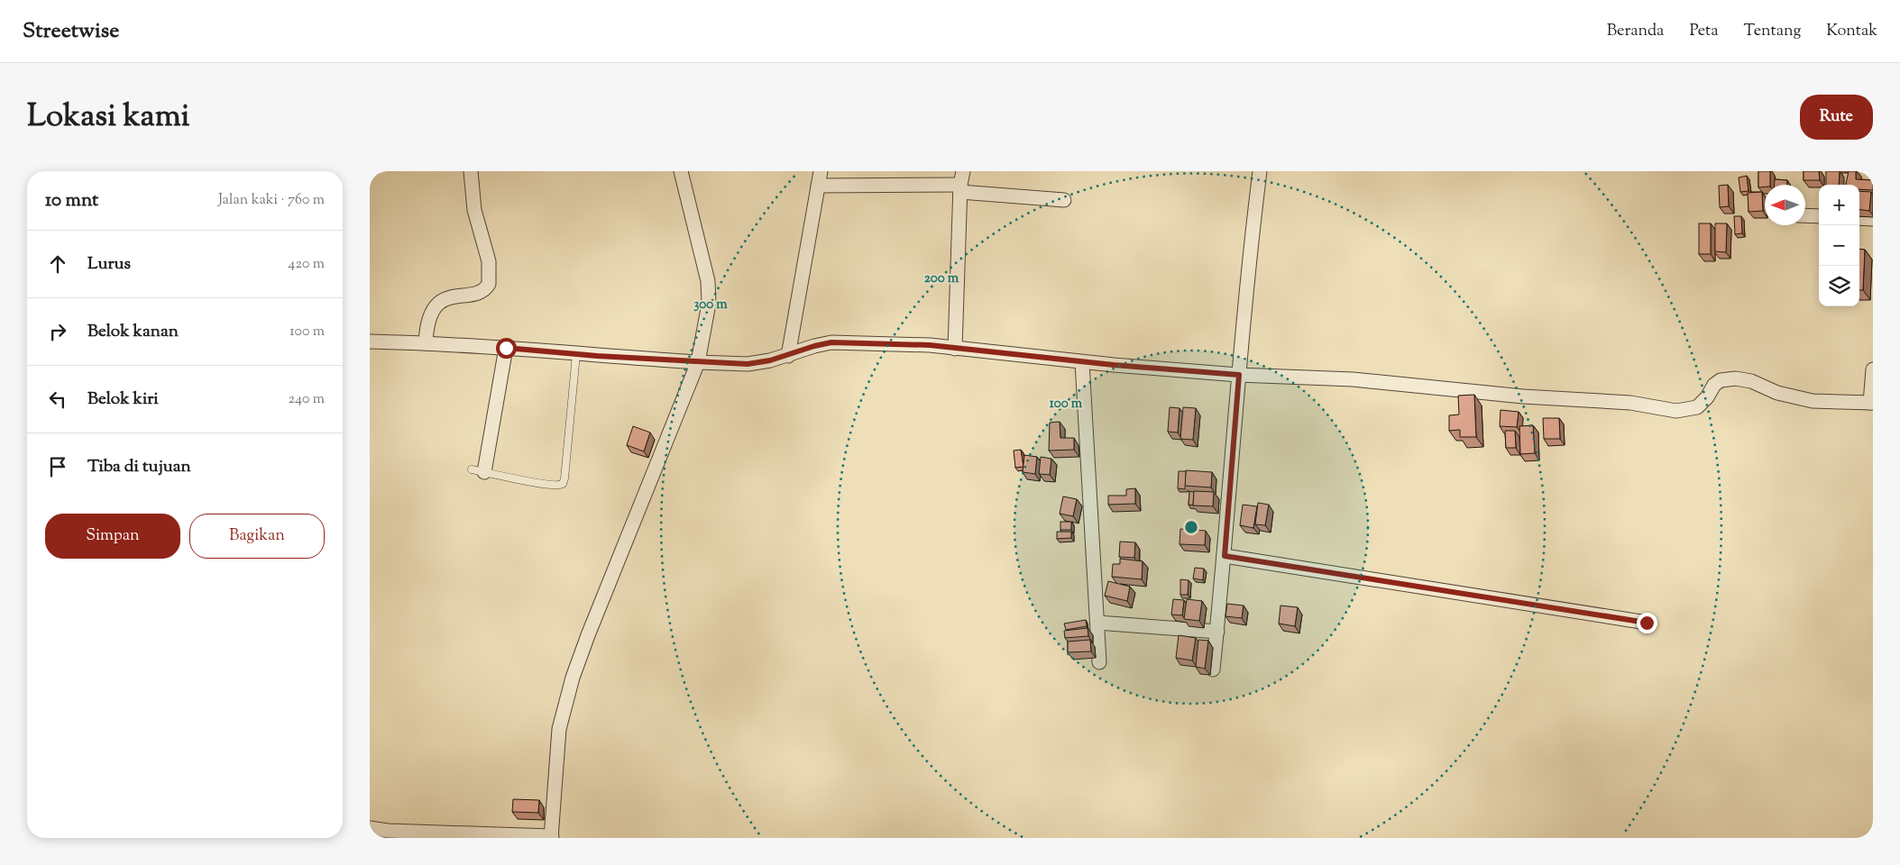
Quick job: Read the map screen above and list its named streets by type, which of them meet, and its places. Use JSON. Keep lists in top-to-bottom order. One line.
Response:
{"north":"left","page":{"header":"Streetwise","nav":["Beranda","Peta","Tentang","Kontak"],"title":"Lokasi kami","buttons":["Rute",["Simpan","Bagikan"]],"heading":["10 mnt","Jalan kaki · 760 m"],"map_buttons":["+","−"],"list":[["Lurus","420 m"],["Belok kanan","100 m"],["Belok kiri","240 m"],"Tiba di tujuan"]},"rings":["200 m","300 m","100 m"]}
